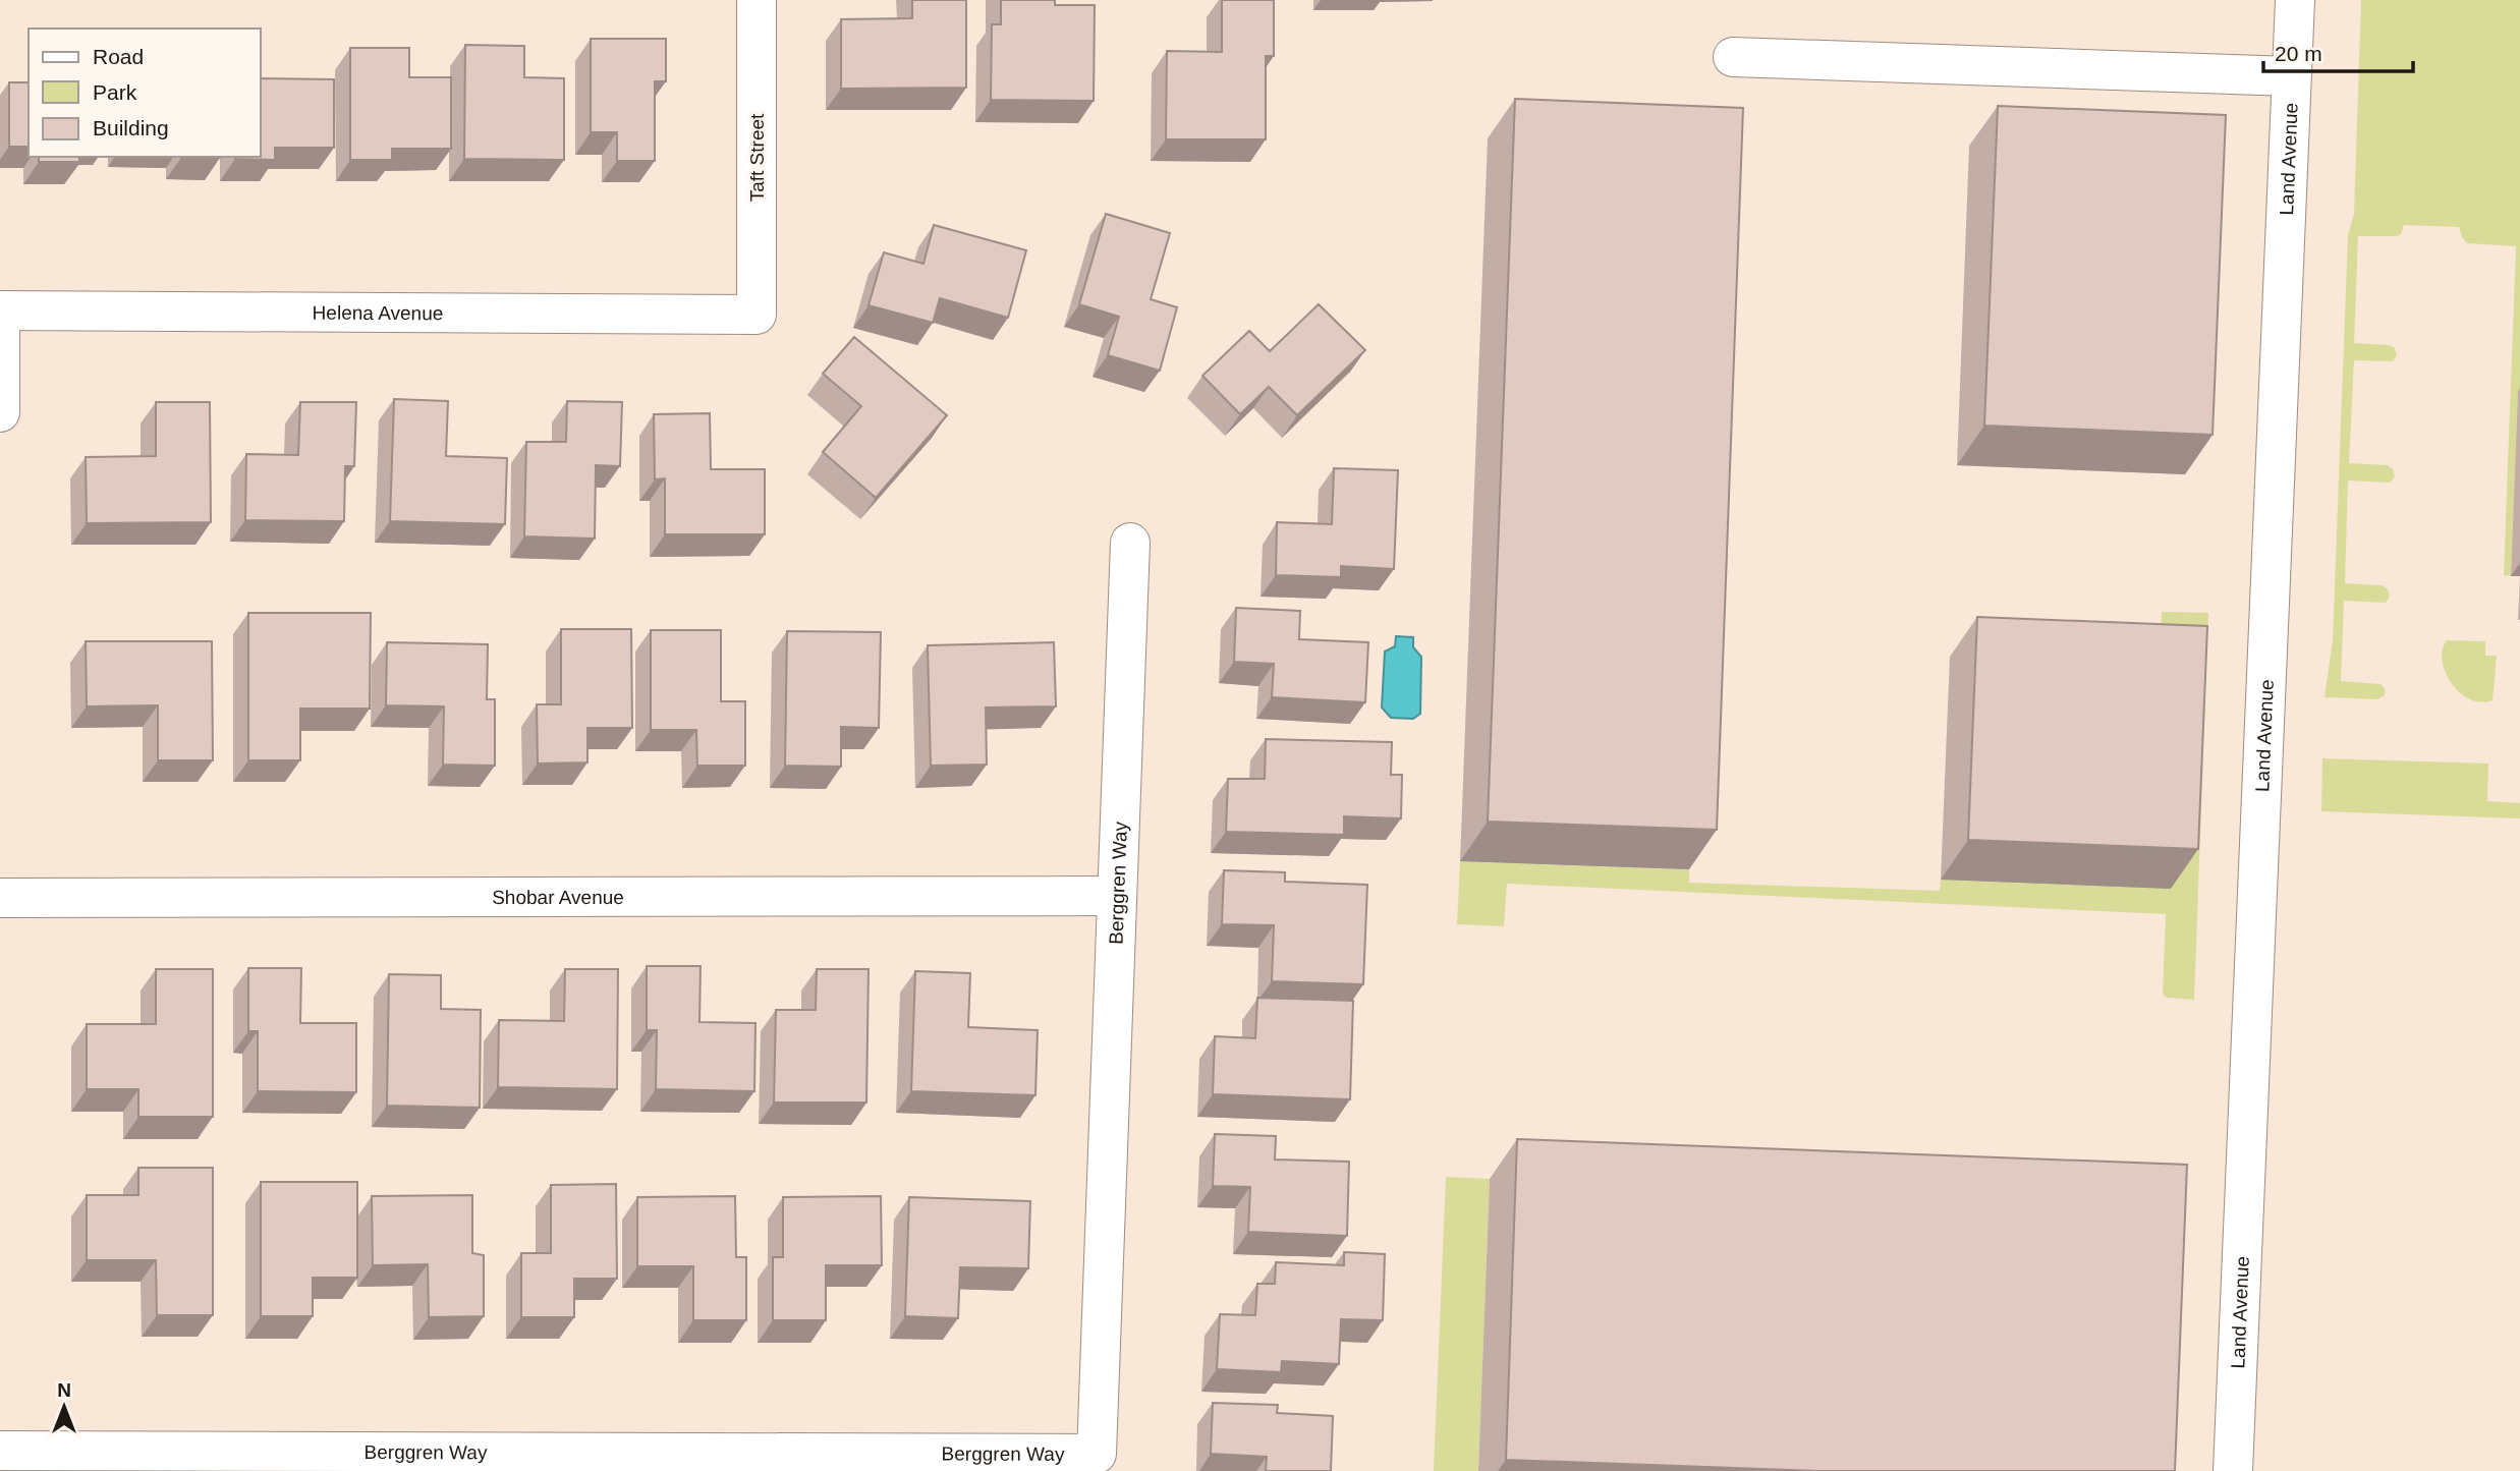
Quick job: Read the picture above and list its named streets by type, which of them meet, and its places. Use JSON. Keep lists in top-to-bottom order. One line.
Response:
{"streets":{"street":["Taft Street","Land Avenue","Helena Avenue","Berggren Way","Shobar Avenue"]},"crossings":[["Taft Street","Helena Avenue"],["Berggren Way","Shobar Avenue"]],"legend":["Road","Park","Building"],"scale_bar":"20 m","north":"top"}
